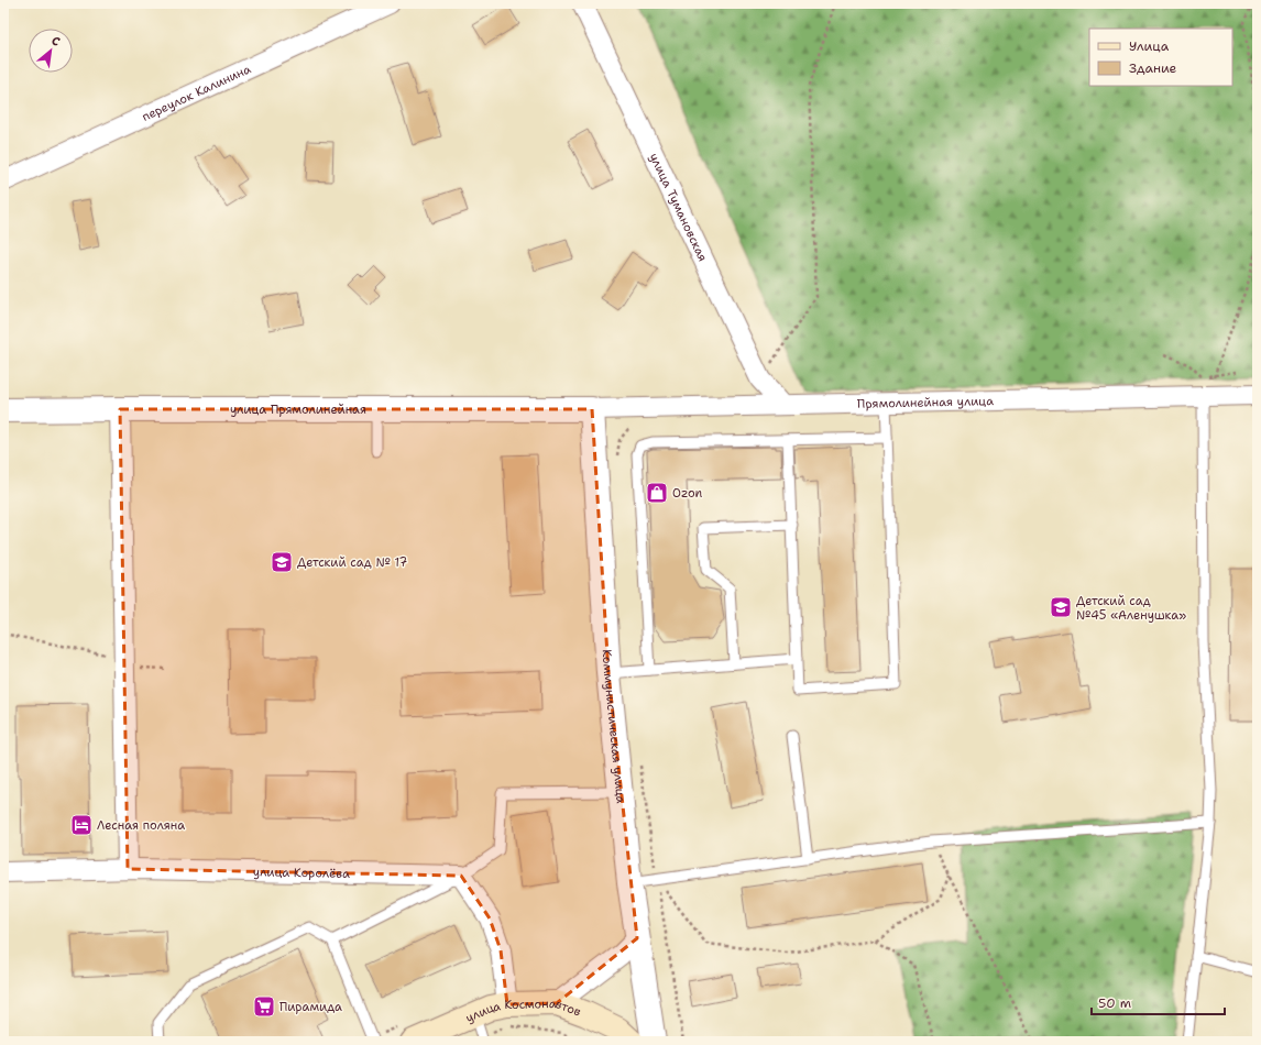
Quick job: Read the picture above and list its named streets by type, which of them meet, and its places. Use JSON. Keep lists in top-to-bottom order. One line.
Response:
{"streets":{"main road":["улица Космонавтов"],"street":["переулок Калинина","улица Тумановская","Прямолинейная улица","улица Прямолинейная","Коммунистическая улица","улица Королёва"]},"crossings":[["улица Тумановская","Прямолинейная улица"],["Прямолинейная улица","улица Прямолинейная"],["Прямолинейная улица","Коммунистическая улица"],["улица Прямолинейная","Коммунистическая улица"]],"places":{"shop":["Ozon"],"school or university":["Детский сад № 17","Детский сад №45 «Аленушка»"],"hotel":["Лесная поляна"],"supermarket":["Пирамида"]},"legend":["Улица","Здание"],"scale_bar":"50 m","north":"top right"}
